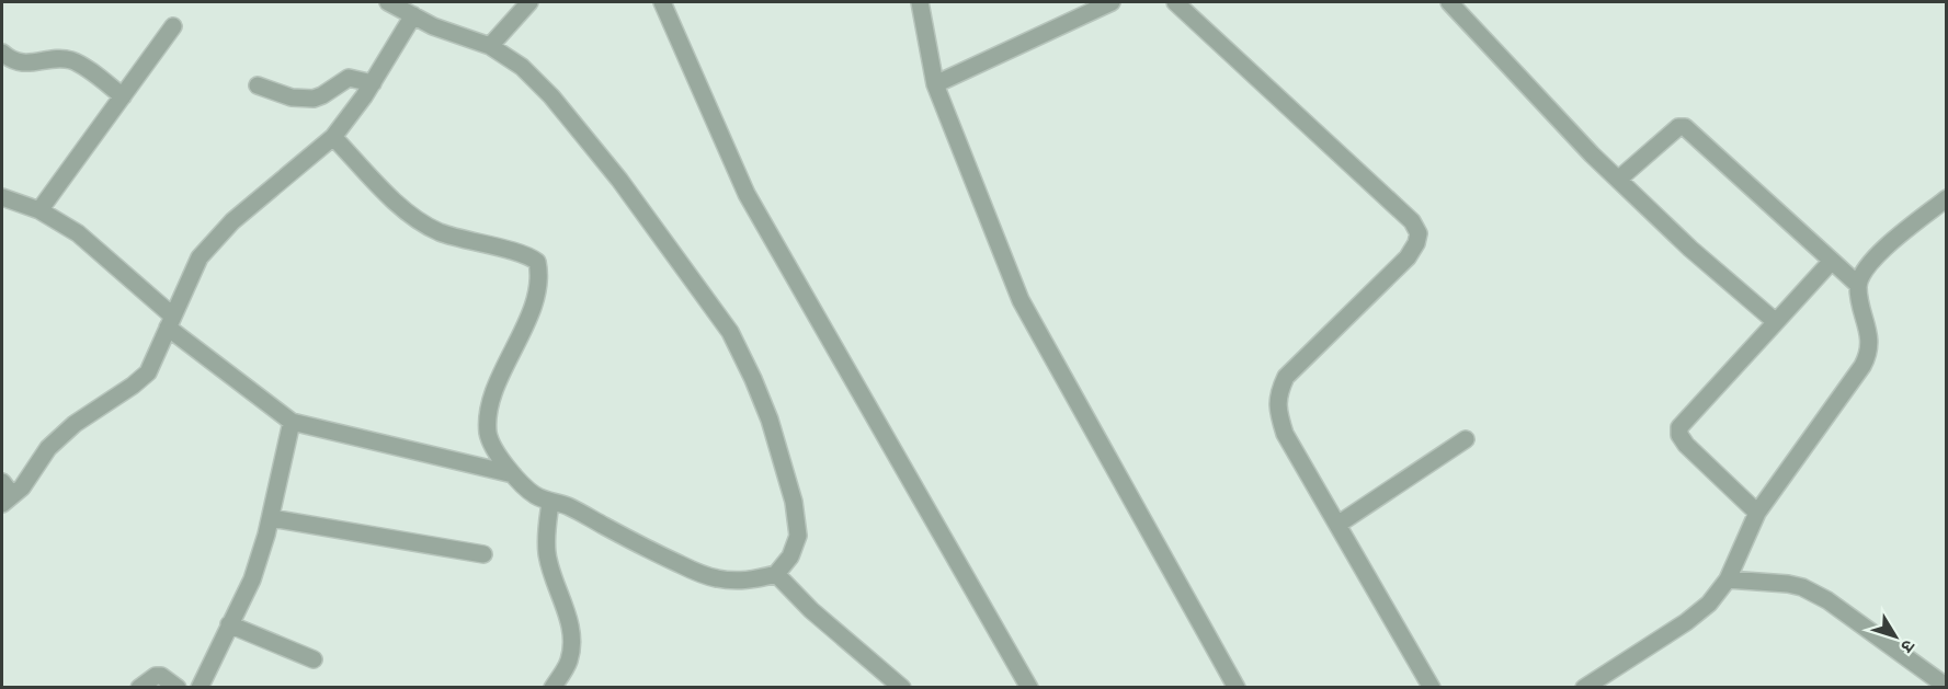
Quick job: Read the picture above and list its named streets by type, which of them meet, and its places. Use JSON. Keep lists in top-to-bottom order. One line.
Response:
{"north":"bottom right"}
